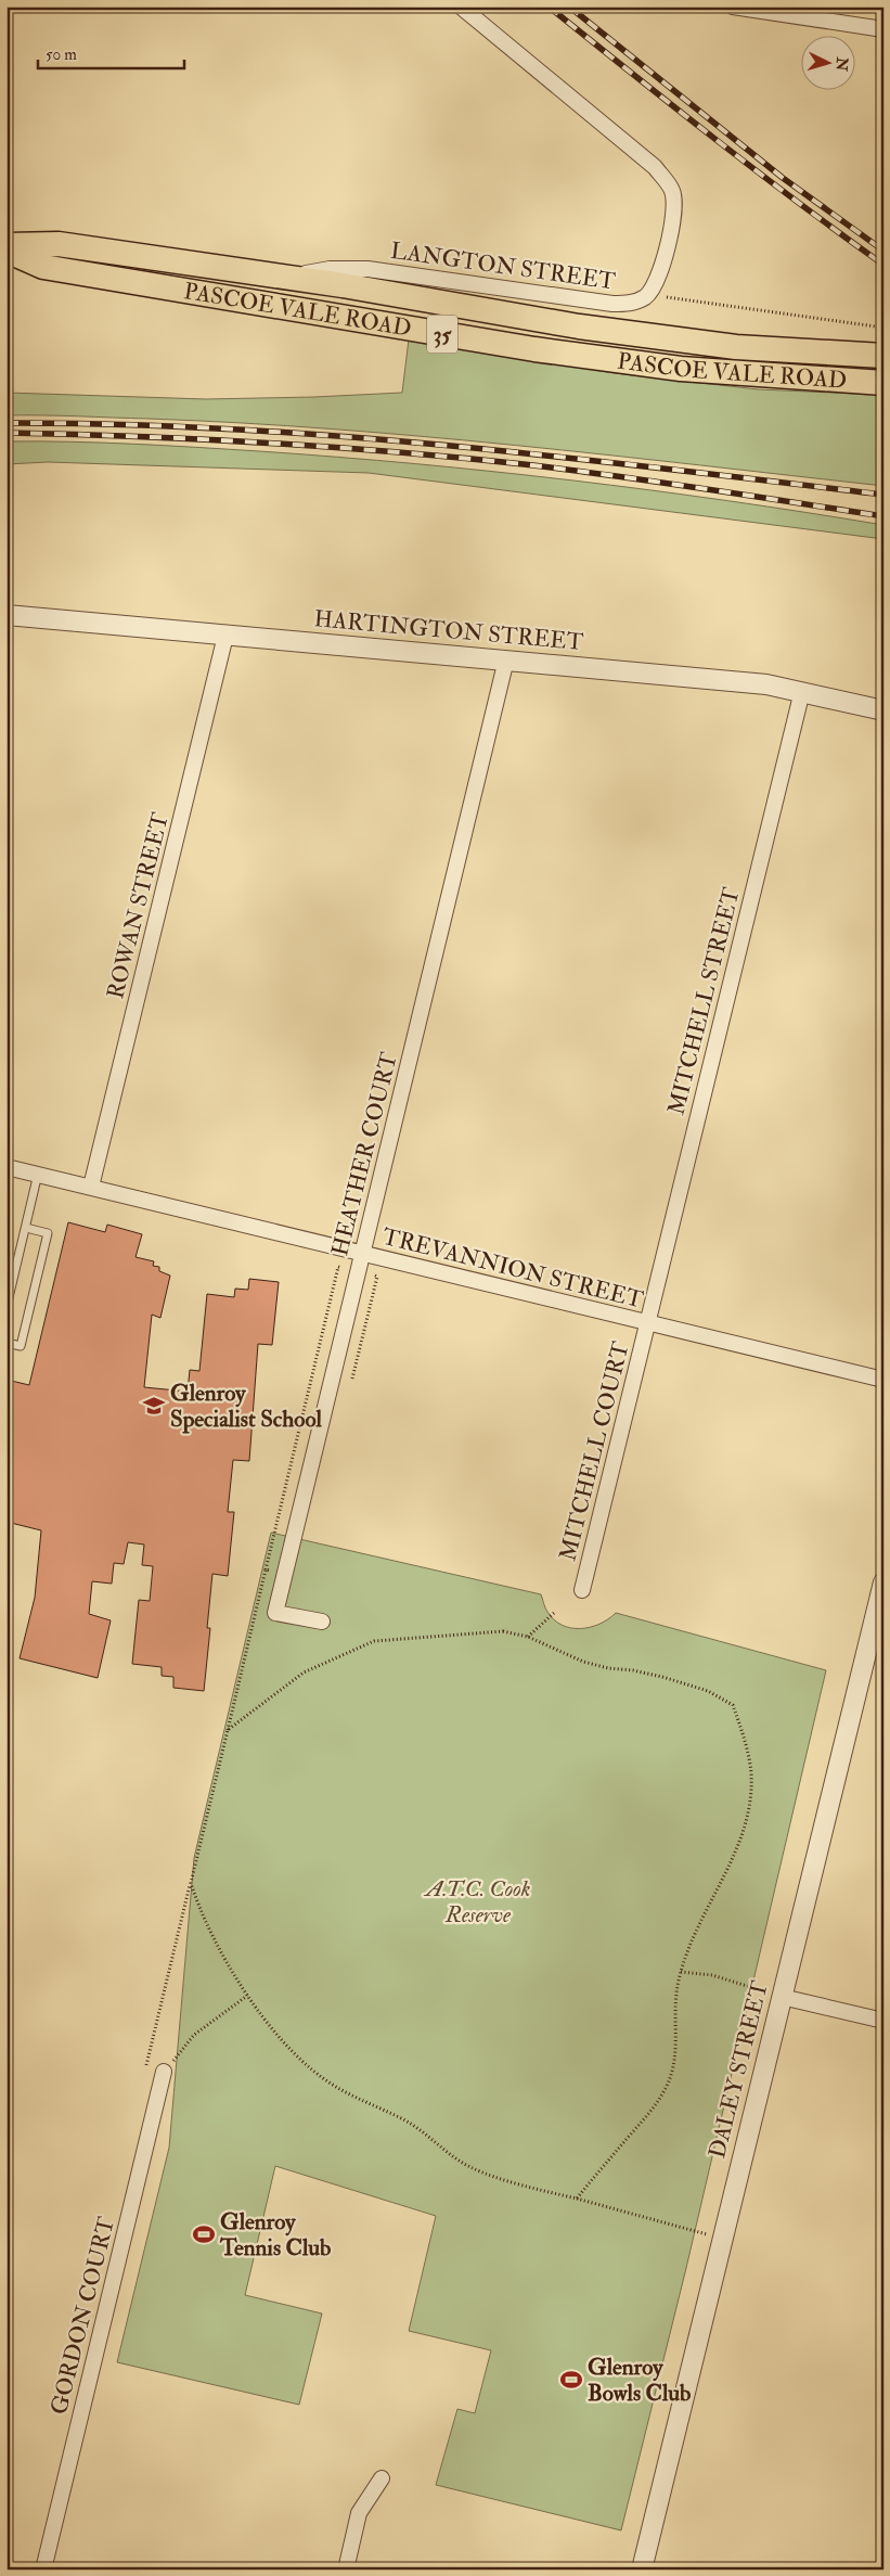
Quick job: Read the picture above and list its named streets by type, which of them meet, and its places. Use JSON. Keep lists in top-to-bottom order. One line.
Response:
{"streets":{"main road":["PASCOE VALE ROAD","35"],"street":["LANGTON STREET","HARTINGTON STREET","ROWAN STREET","MITCHELL STREET","HEATHER COURT","TREVANNION STREET","MITCHELL COURT","DALEY STREET","GORDON COURT"]},"crossings":[["LANGTON STREET","PASCOE VALE ROAD"],["HARTINGTON STREET","ROWAN STREET"],["HARTINGTON STREET","MITCHELL STREET"],["HARTINGTON STREET","HEATHER COURT"],["ROWAN STREET","TREVANNION STREET"],["MITCHELL STREET","TREVANNION STREET"],["MITCHELL STREET","MITCHELL COURT"],["HEATHER COURT","TREVANNION STREET"],["TREVANNION STREET","MITCHELL COURT"]],"parks":["A.T.C. Cook Reserve"],"places":{"school or university":["Glenroy Specialist School"],"sports":["Glenroy Tennis Club","Glenroy Bowls Club"]},"scale_bar":"50 m","north":"right"}
